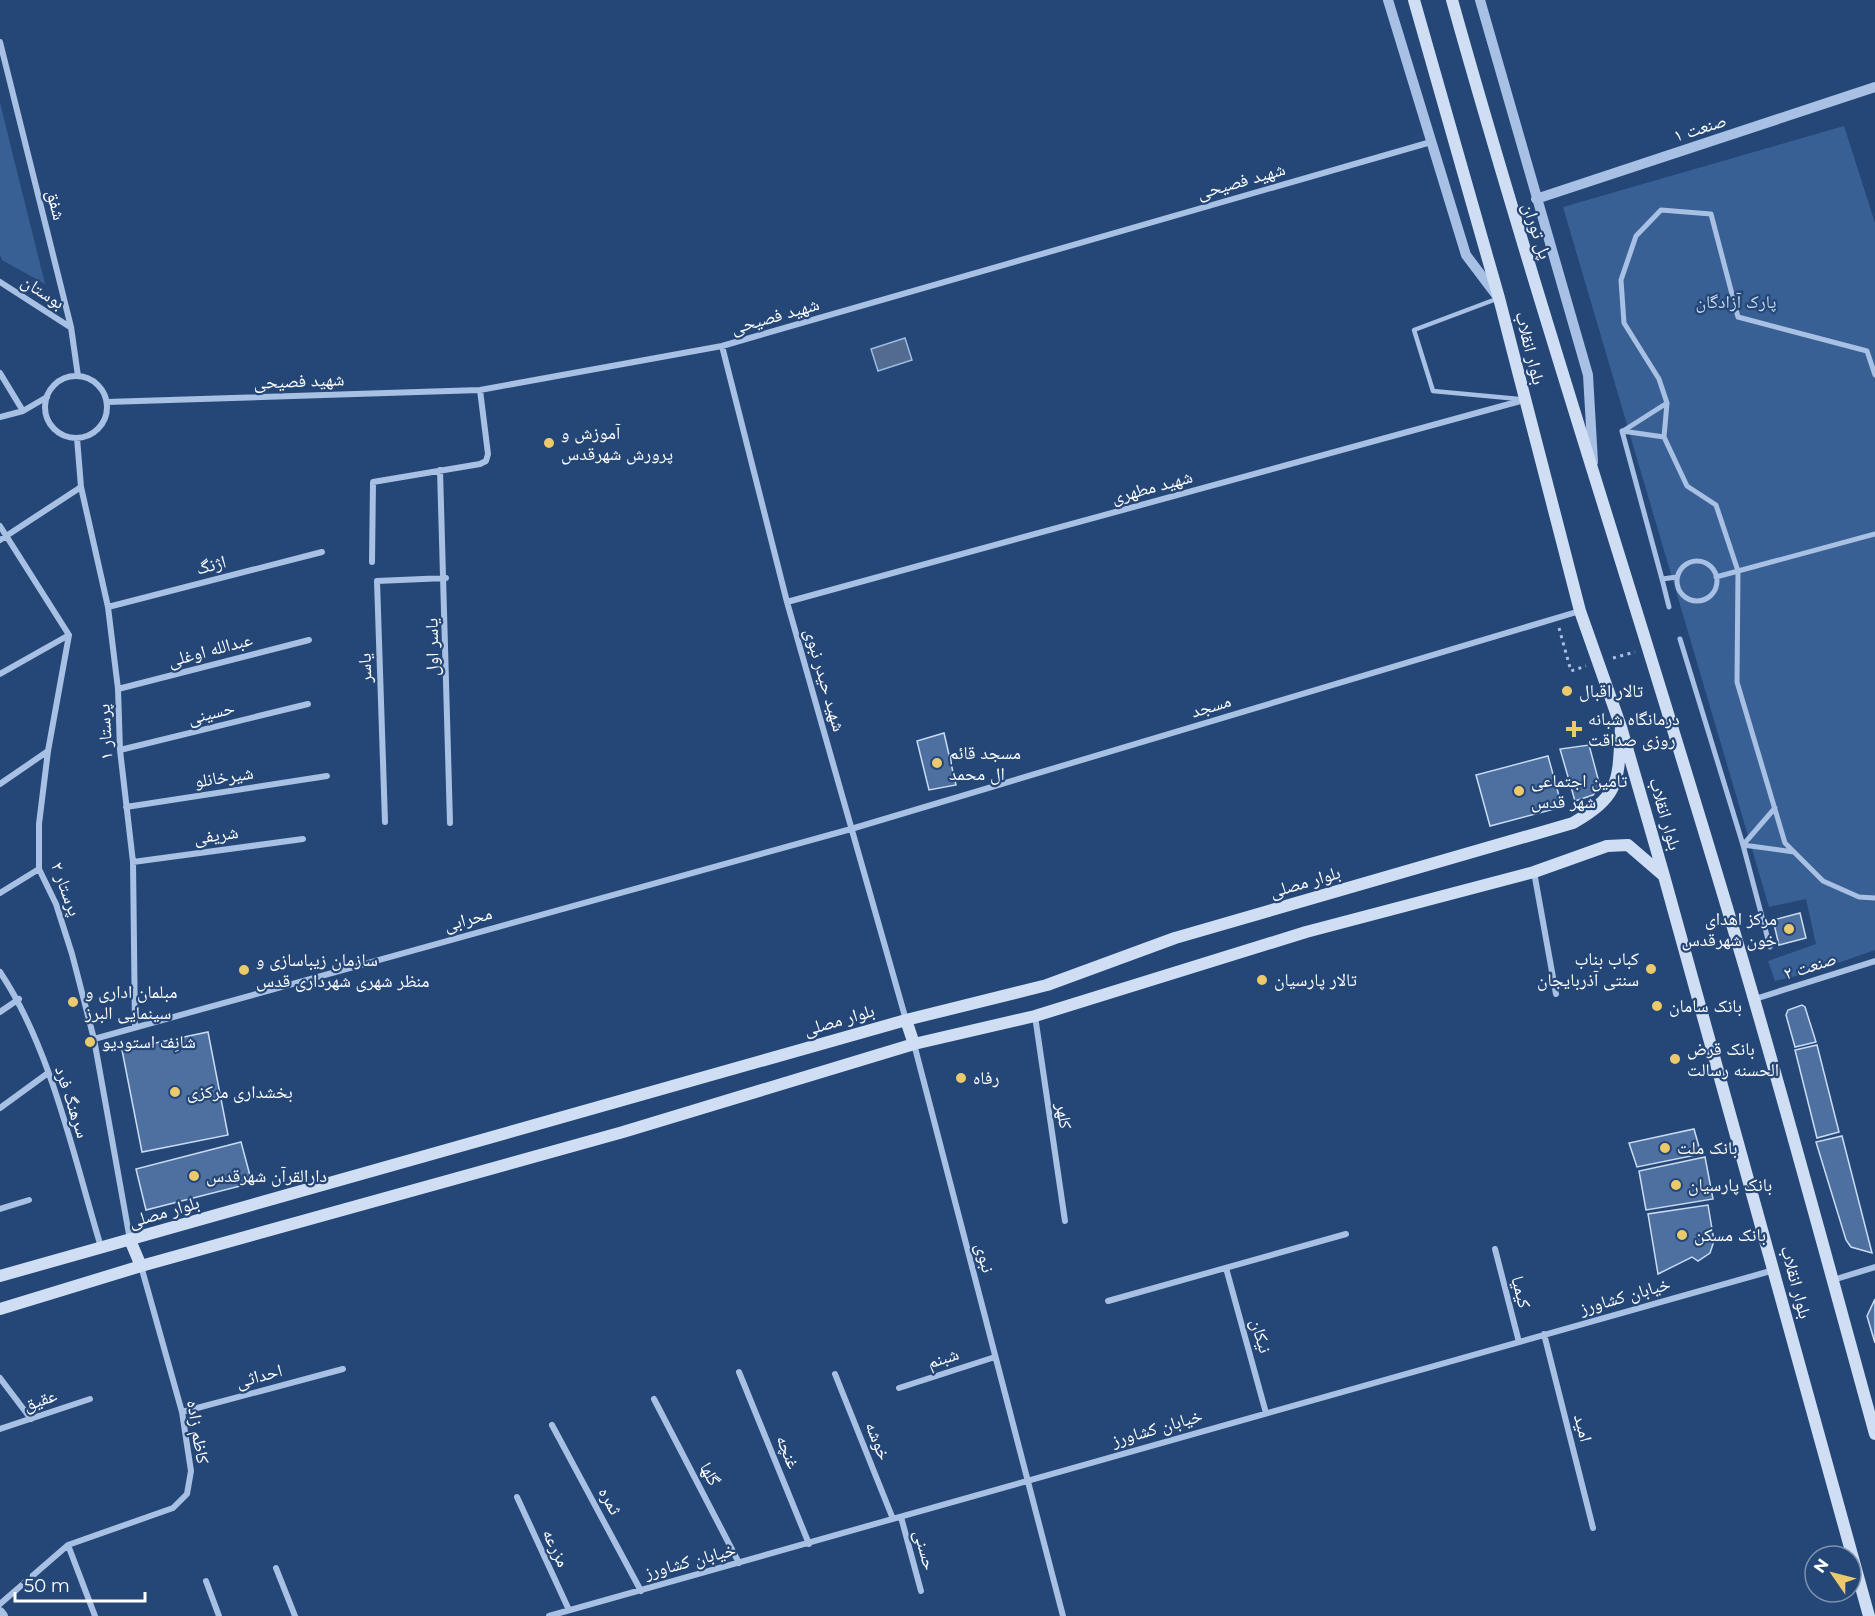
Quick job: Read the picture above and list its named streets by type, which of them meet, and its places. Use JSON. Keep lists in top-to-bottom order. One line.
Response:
{"streets":{"main road":["پل توران","بلوار انقلاب","بلوار مصلی"],"street":["صنعت ۱","شهید فصیحی","شفق","بوستان","شهید مطهری","اژنگ","یاسر اول","عبدالله اوغلی","یاسر","شهید حیدر نبوی","مسجد","حسینی","پرستار ۱","شیرخانلو","شریفی","پرستار ۲","محرابی","صنعت ۲","سرهنگ فرد","کلهر","نبوی","کیمیا","خیابان کشاورز","نیکان","شبنم","احداثی","عقیق","امید","کاظم زاده","خوشه","غنچه","گلها","ثمره","مزرعه","حسنی"]},"crossings":[["صنعت ۱","بلوار انقلاب"],["شهید فصیحی","شفق"],["شهید فصیحی","بلوار انقلاب"],["شهید فصیحی","شهید حیدر نبوی"],["شهید فصیحی","پرستار ۱"],["شفق","بوستان"],["شفق","پرستار ۱"],["پل توران","بلوار انقلاب"],["بلوار انقلاب","شهید مطهری"],["بلوار انقلاب","مسجد"],["بلوار انقلاب","بلوار مصلی"],["بلوار انقلاب","صنعت ۲"],["بلوار انقلاب","خیابان کشاورز"],["شهید مطهری","شهید حیدر نبوی"],["اژنگ","پرستار ۱"],["یاسر اول","یاسر"],["عبدالله اوغلی","پرستار ۱"],["شهید حیدر نبوی","مسجد"],["شهید حیدر نبوی","بلوار مصلی"],["شهید حیدر نبوی","محرابی"],["مسجد","محرابی"],["حسینی","پرستار ۱"],["پرستار ۱","شیرخانلو"],["پرستار ۱","شریفی"],["پرستار ۱","محرابی"],["بلوار مصلی","پرستار ۲"],["بلوار مصلی","سرهنگ فرد"],["پرستار ۲","محرابی"],["نبوی","خیابان کشاورز"],["نبوی","شبنم"],["کیمیا","خیابان کشاورز"],["خیابان کشاورز","نیکان"],["خیابان کشاورز","امید"],["خیابان کشاورز","خوشه"],["خیابان کشاورز","غنچه"],["خیابان کشاورز","گلها"],["خیابان کشاورز","ثمره"],["خیابان کشاورز","مزرعه"],["خیابان کشاورز","حسنی"],["احداثی","کاظم زاده"]],"parks":["پارک آزادگان"],"places":{"other":["آموزش و پرورش شهرقدس","تالار اقبال","مسجد قائم ال محمد","تامین اجتماعی شهر قدس","مرکز اهدای خون شهرقدس","کباب بناب سنتی آذربایجان","سازمان زیباسازی و منظر شهری شهرداری قدس","تالار پارسیان","مبلمان اداری و سینمایی البرز","بانک سامان","شانِف استودیو","بانک قرض الحسنه رسالت","رفاه","بخشداری مرکزی","بانک ملت","دارالقرآن شهرقدس","بانک پارسیان","بانک مسکن"],"health":["درمانگاه شبانه روزی صداقت"]},"scale_bar":"50 m","north":"top left"}
